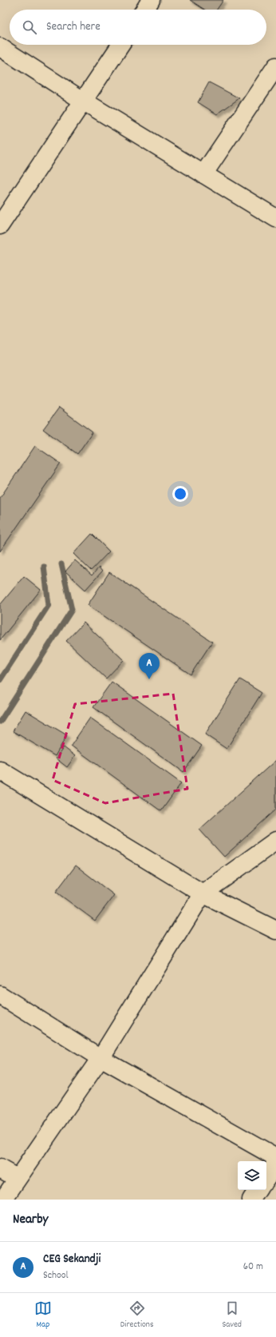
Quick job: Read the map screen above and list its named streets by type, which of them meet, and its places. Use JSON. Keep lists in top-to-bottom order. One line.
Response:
{"page":{"search":"Search here","pins":"A","heading":"Nearby","list":[{"mark":"A","name":"CEG Sekandji","note":"School","value":"60 m"}],"nav":["Map","Directions","Saved"]}}
